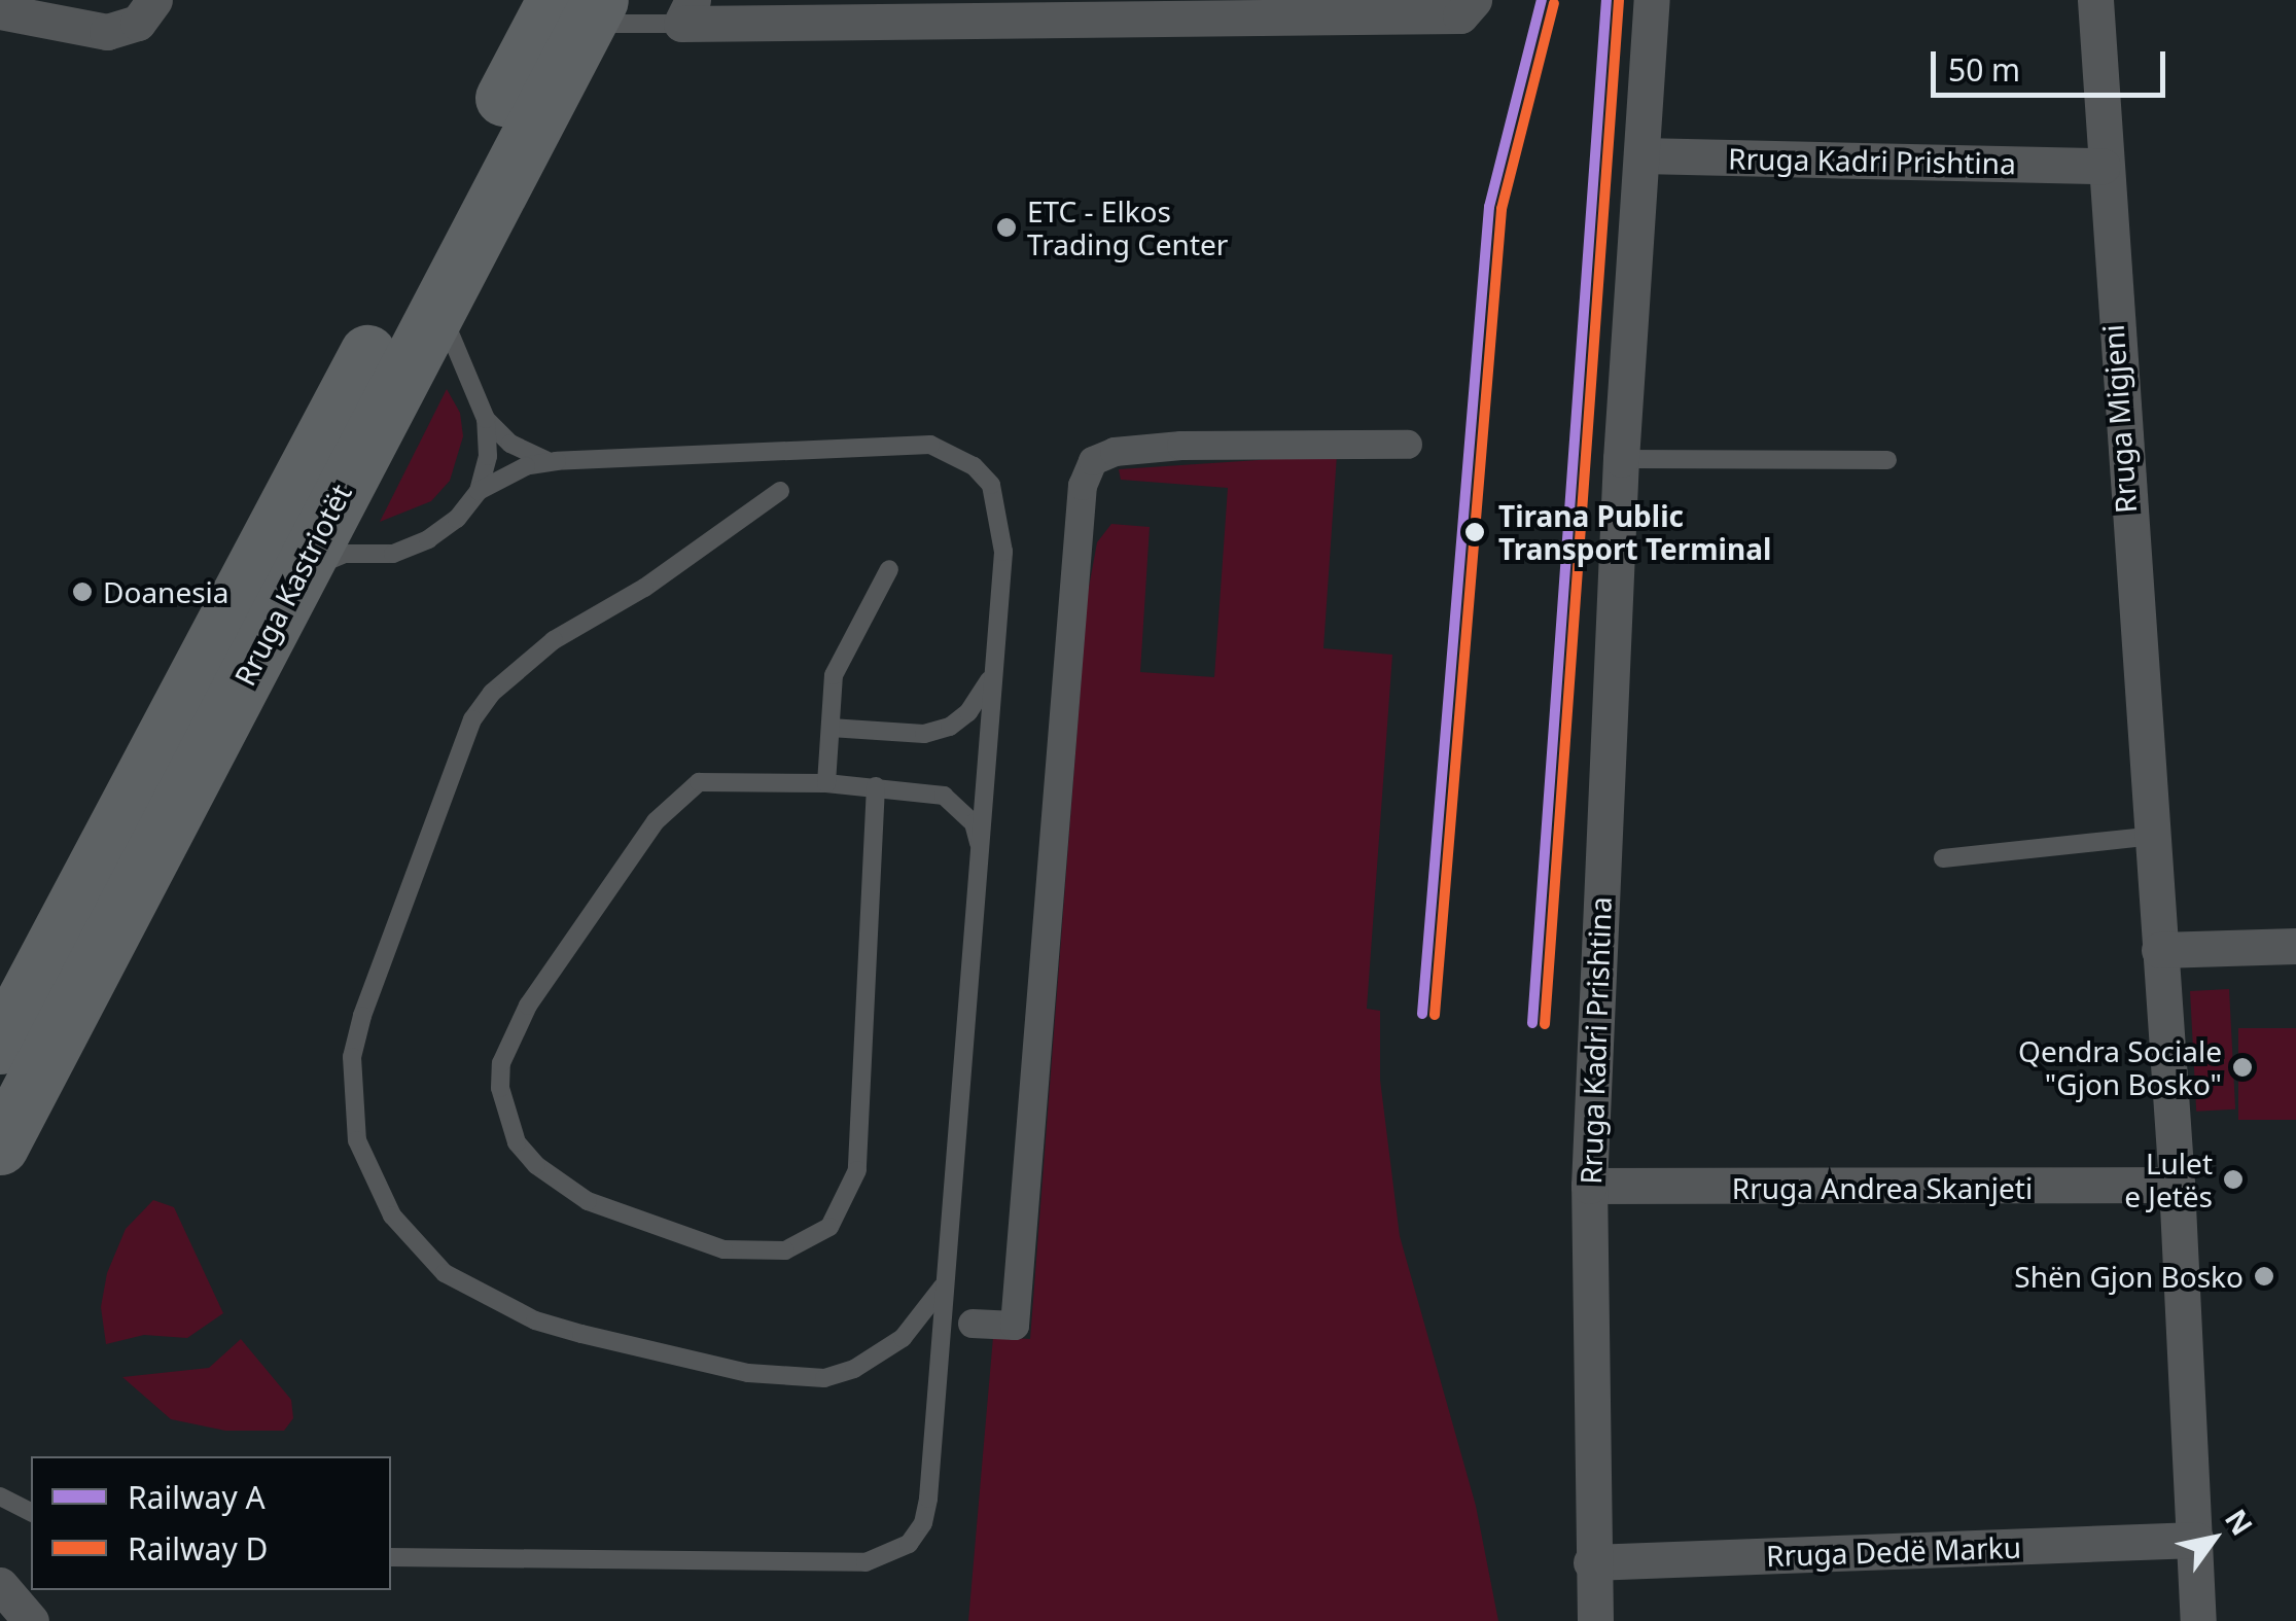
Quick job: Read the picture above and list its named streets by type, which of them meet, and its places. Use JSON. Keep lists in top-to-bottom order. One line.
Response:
{"streets":{"main road":["Rruga Kastriotët"],"street":["Rruga Kadri Prishtina","Rruga Migjeni","Rruga Andrea Skanjeti","Rruga Dedë Marku"]},"crossings":[["Rruga Kadri Prishtina","Rruga Migjeni"],["Rruga Kadri Prishtina","Rruga Andrea Skanjeti"],["Rruga Kadri Prishtina","Rruga Dedë Marku"],["Rruga Migjeni","Rruga Andrea Skanjeti"],["Rruga Migjeni","Rruga Dedë Marku"]],"places":["ETC - Elkos Trading Center","Tirana Public Transport Terminal","Doanesia","Qendra Sociale \"Gjon Bosko\"","Lulet e Jetës","Shën Gjon Bosko"],"lines":["rail line A","rail line D"],"legend":["Railway A","Railway D"],"scale_bar":"50 m","north":"top right"}
